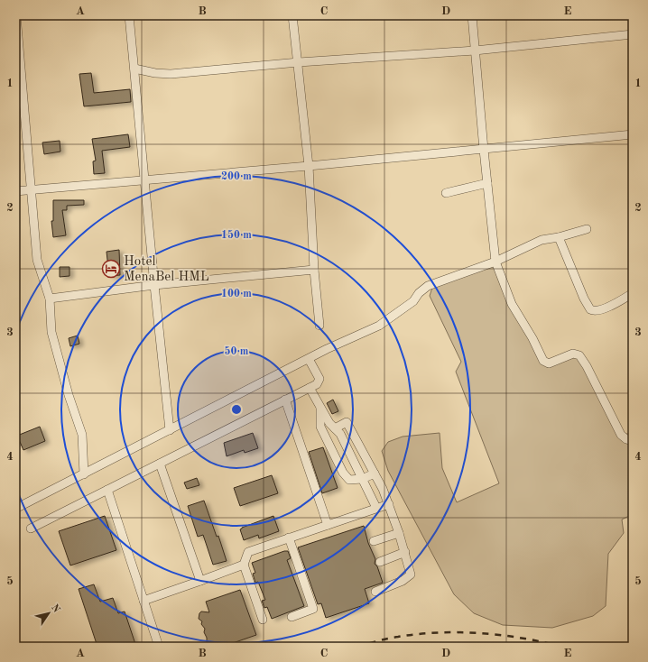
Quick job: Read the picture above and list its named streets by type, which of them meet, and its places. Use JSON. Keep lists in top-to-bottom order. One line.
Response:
{"places":{"hotel":["Hotel MenaBel HML"]},"north":"top right","grid":{"columns":["A","B","C","D","E"],"rows":["1","2","3","4","5"]},"rings":["200 m","150 m","100 m","50 m"]}
